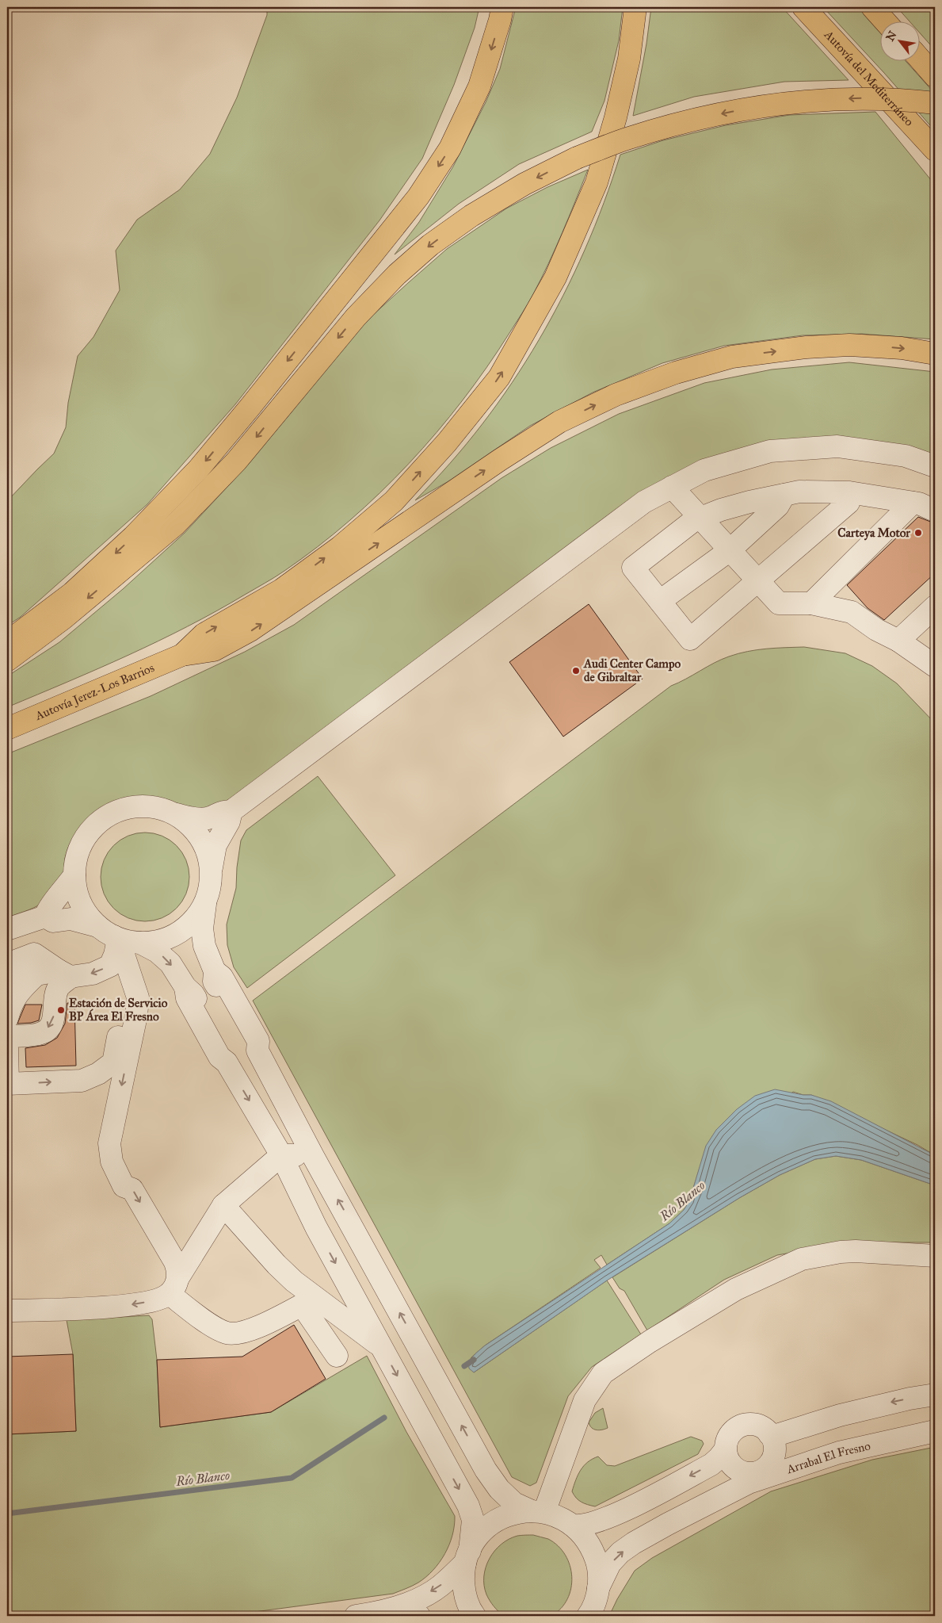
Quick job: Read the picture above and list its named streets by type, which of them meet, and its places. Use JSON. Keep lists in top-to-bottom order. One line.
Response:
{"streets":{"highway":["Autovía del Mediterráneo","Autovía Jerez-Los Barrios"],"street":["Arrabal El Fresno"]},"water":["Río Blanco"],"places":["Carteya Motor","Audi Center Campo de Gibraltar","Estación de Servicio BP Área El Fresno"],"north":"top left"}
